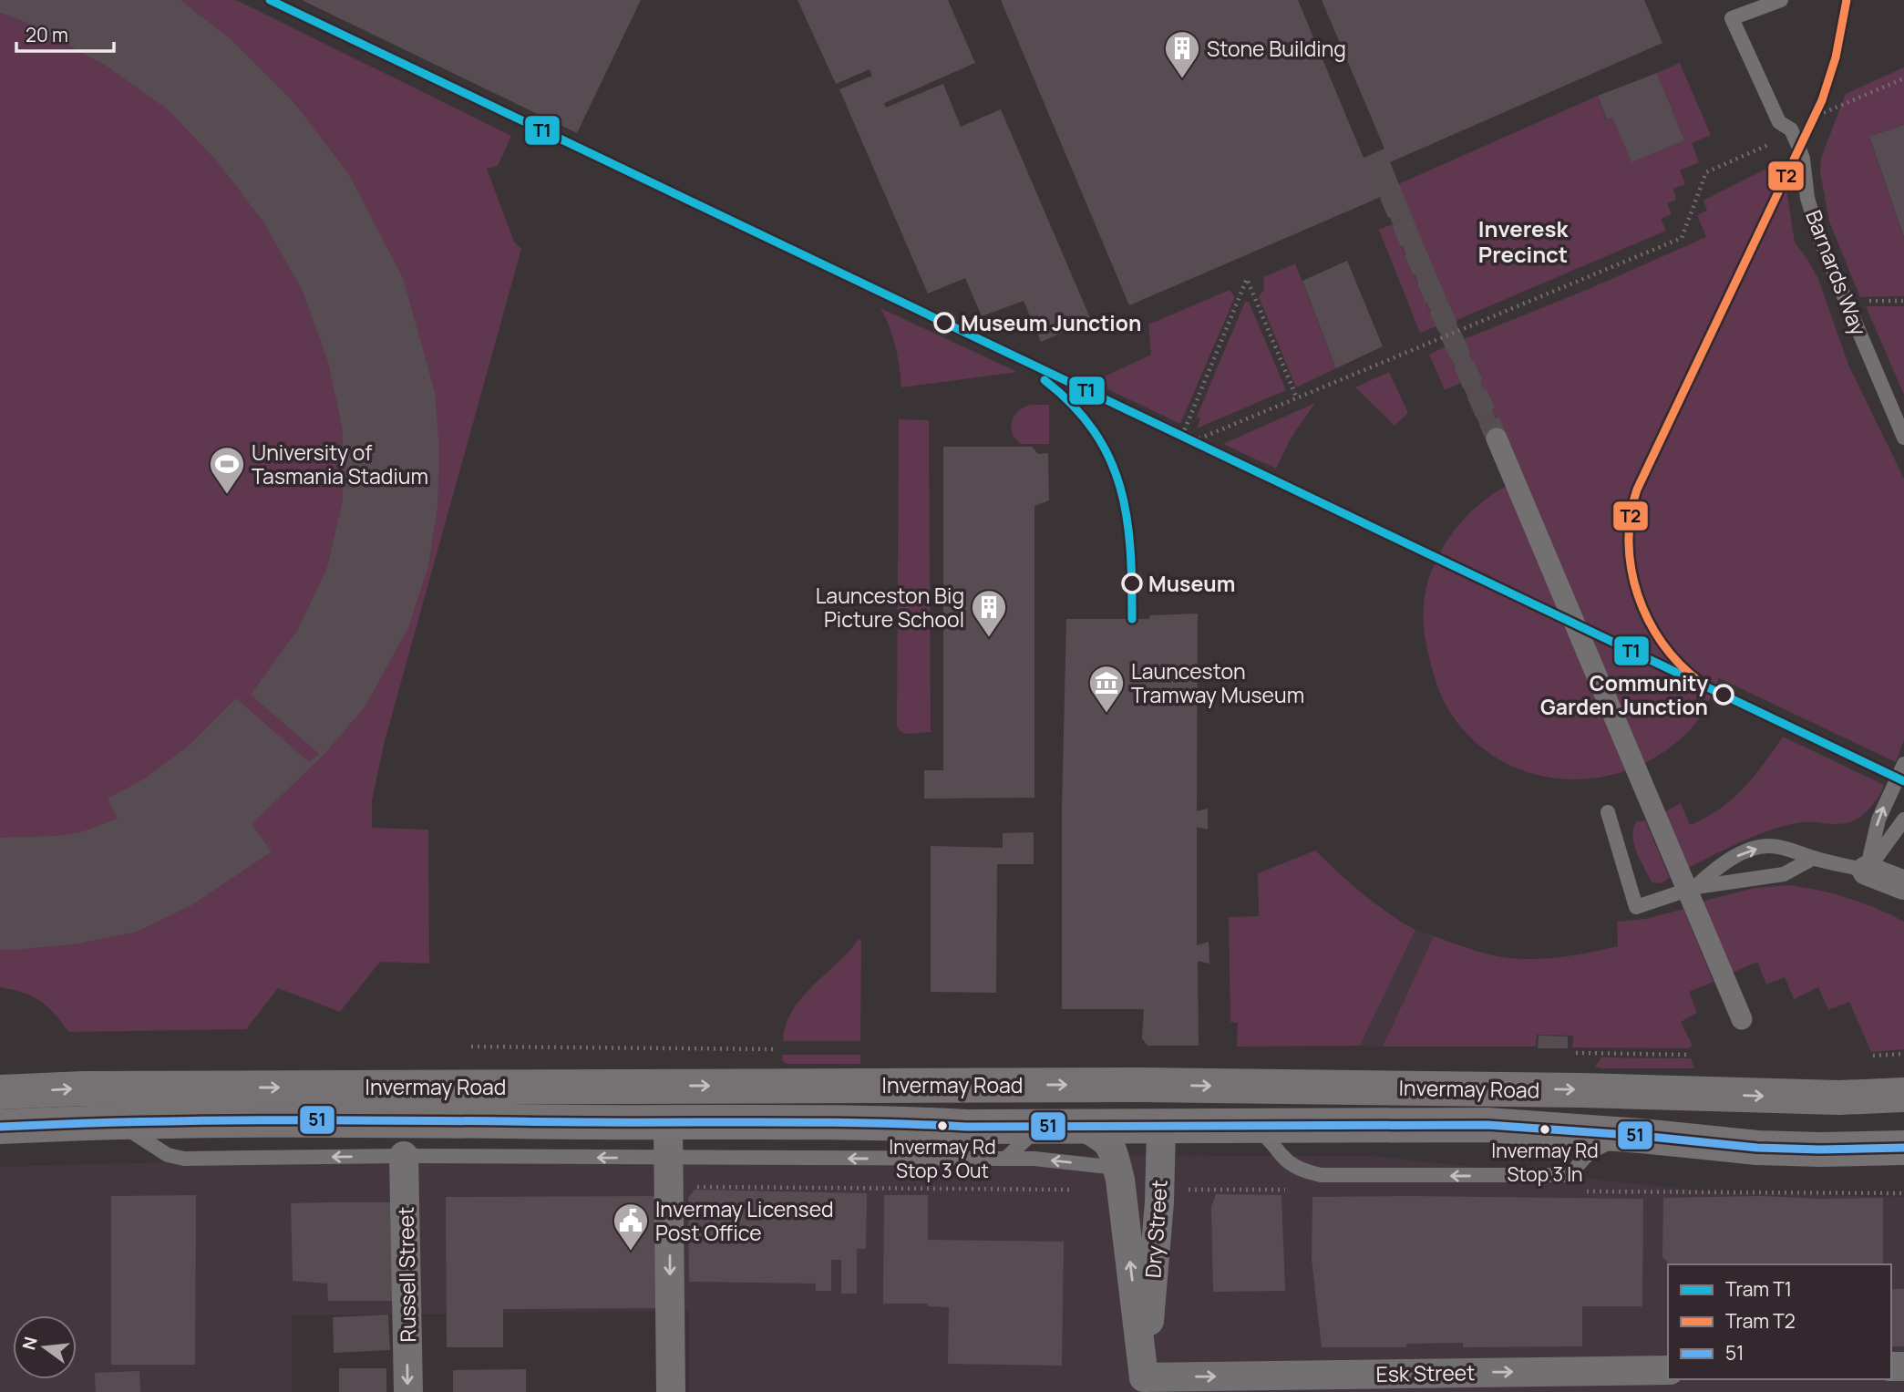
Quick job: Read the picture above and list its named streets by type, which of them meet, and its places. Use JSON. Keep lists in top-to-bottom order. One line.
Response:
{"streets":{"main road":["Invermay Road","Dry Street"],"street":["Russell Street","Esk Street"],"lane":["Barnards Way"]},"crossings":[["Invermay Road","Dry Street"],["Dry Street","Esk Street"]],"one_way":["Dry Street","Russell Street","Esk Street"],"districts":["Inveresk Precinct"],"places":{"building":["Stone Building","Launceston Big Picture School"],"other":["Museum Junction","Museum","Community Garden Junction","Invermay Rd Stop 3 Out","Invermay Rd Stop 3 In"],"sports":["University of Tasmania Stadium"],"museum":["Launceston Tramway Museum"],"public building":["Invermay Licensed Post Office"]},"lines":["tram line T1","tram line T2","transit line 51"],"legend":["Tram T1","Tram T2","51"],"scale_bar":"20 m","north":"left"}
